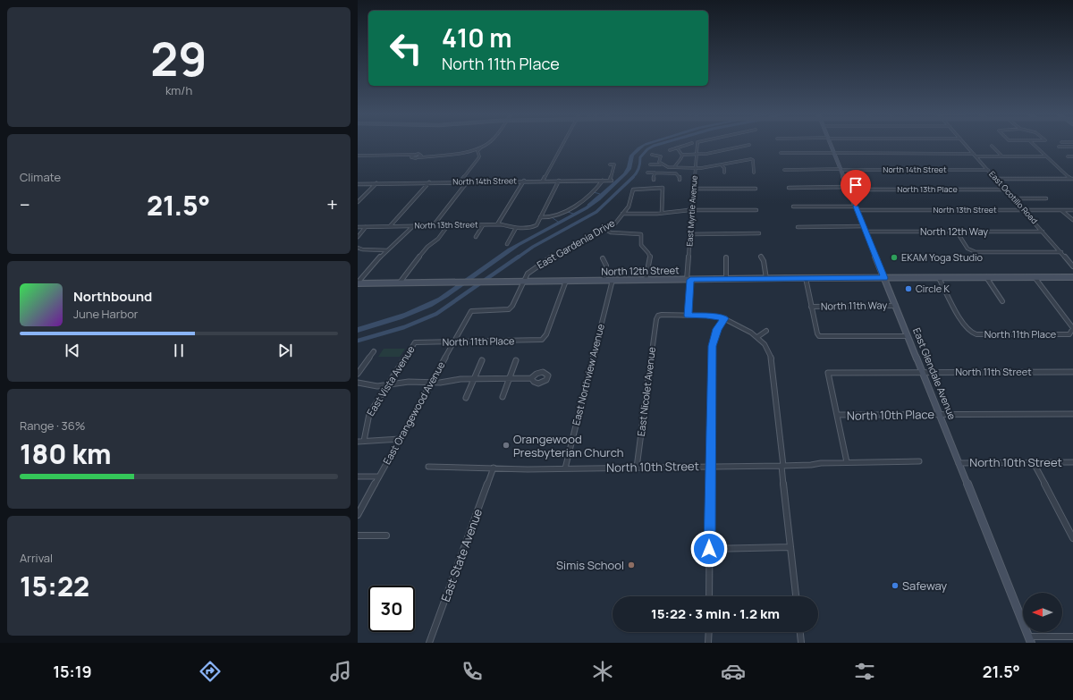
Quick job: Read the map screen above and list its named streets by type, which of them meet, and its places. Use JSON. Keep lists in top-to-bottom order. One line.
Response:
{"streets":{"main road":["North 12th Street","East Glendale Avenue"],"street":["North 14th Street","North 13th Place","East Ocotillo Road","North 13th Street","East Myrtle Avenue","North 12th Way","East Gardenia Drive","North 11th Way","North 11th Place","North 11th Street","East Northview Avenue","East Vista Avenue","East Nicolet Avenue","East Orangewood Avenue","North 10th Place","North 10th Street","East State Avenue"]},"crossings":[["North 14th Street","East Ocotillo Road"],["North 14th Street","East Glendale Avenue"],["North 13th Place","East Ocotillo Road"],["North 13th Place","East Glendale Avenue"],["East Ocotillo Road","North 13th Street"],["East Ocotillo Road","North 12th Way"],["North 13th Street","East Glendale Avenue"],["East Myrtle Avenue","North 12th Street"],["East Myrtle Avenue","East Nicolet Avenue"],["North 12th Way","East Glendale Avenue"],["East Gardenia Drive","North 12th Street"],["East Gardenia Drive","East Orangewood Avenue"],["North 12th Street","North 11th Place"],["North 12th Street","East Glendale Avenue"],["North 12th Street","East Northview Avenue"],["North 11th Way","East Glendale Avenue"],["North 11th Place","East Vista Avenue"],["North 11th Place","East Orangewood Avenue"],["North 11th Street","East Glendale Avenue"],["North 11th Street","North 10th Place"],["East Glendale Avenue","North 10th Place"],["East Glendale Avenue","North 10th Street"],["East Northview Avenue","North 10th Street"],["East Nicolet Avenue","North 10th Street"],["North 10th Street","East State Avenue"]],"places":["EKAM Yoga Studio","Circle K","Orangewood Presbyterian Church","Simis School","Safeway"],"north":"left","page":{"tile":[["29","km/h"],"Climate",["Range · 36%","180 km"],["Arrival","15:22"]],"turn":["410 m","North 11th Place"],"heat":["−","21.5°","+"],"song":["Northbound","June Harbor"],"limit":"30","trip":"15:22 · 3 min · 1.2 km","tabs":["15:19","21.5°"]}}
